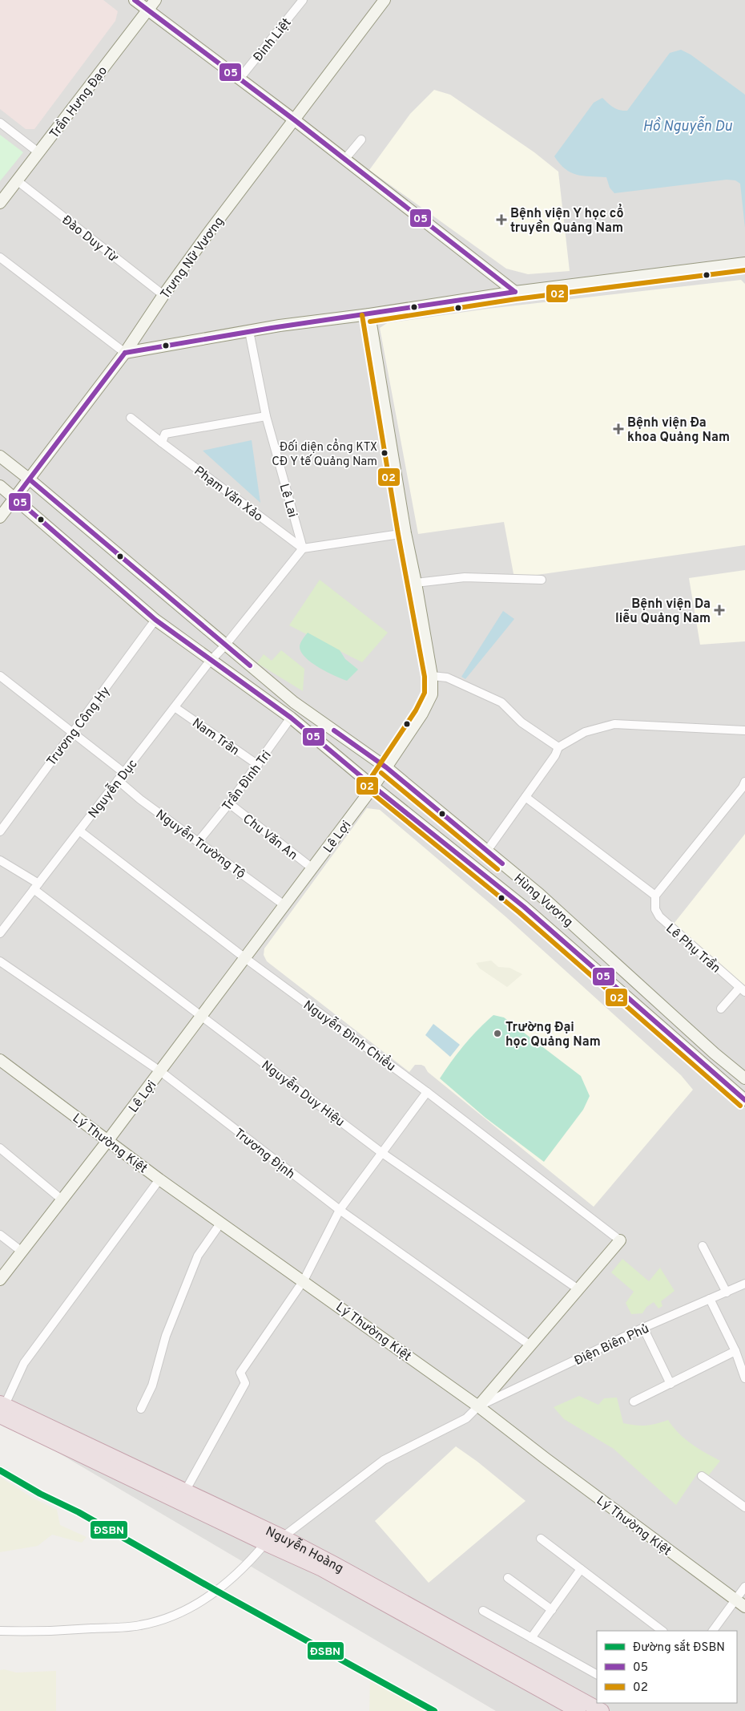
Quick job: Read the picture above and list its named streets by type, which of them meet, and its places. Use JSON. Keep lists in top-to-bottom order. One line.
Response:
{"streets":{"highway":["Nguyễn Hoàng"],"street":["Đinh Liệt","Trần Hưng Đạo","Đào Duy Từ","Trưng Nữ Vương","Phạm Văn Xảo","Lê Lai","Trương Công Hy","Nam Trân","Trần Đình Tri","Nguyễn Dục","Chu Văn An","Lê Lợi","Nguyễn Trường Tộ","Hùng Vương","Lê Phụ Trần","Nguyễn Đình Chiểu","Nguyễn Duy Hiệu","Lý Thường Kiệt","Trương Định","Điện Biên Phủ"]},"crossings":[["Trần Hưng Đạo","Đào Duy Từ"],["Đào Duy Từ","Trưng Nữ Vương"],["Trưng Nữ Vương","Hùng Vương"],["Phạm Văn Xảo","Lê Lai"],["Trương Công Hy","Hùng Vương"],["Nam Trân","Trần Đình Tri"],["Nam Trân","Nguyễn Dục"],["Trần Đình Tri","Chu Văn An"],["Trần Đình Tri","Nguyễn Trường Tộ"],["Trần Đình Tri","Hùng Vương"],["Nguyễn Dục","Nguyễn Trường Tộ"],["Nguyễn Dục","Hùng Vương"],["Nguyễn Dục","Nguyễn Đình Chiểu"],["Nguyễn Dục","Nguyễn Duy Hiệu"],["Chu Văn An","Lê Lợi"],["Lê Lợi","Nguyễn Trường Tộ"],["Lê Lợi","Hùng Vương"],["Lê Lợi","Nguyễn Đình Chiểu"],["Lê Lợi","Nguyễn Duy Hiệu"],["Lê Lợi","Lý Thường Kiệt"],["Lê Lợi","Trương Định"],["Lý Thường Kiệt","Điện Biên Phủ"],["Điện Biên Phủ","Nguyễn Hoàng"]],"water":["Hồ Nguyễn Du"],"places":{"health":["Bệnh viện Y học cổ truyền Quảng Nam","Bệnh viện Đa khoa Quảng Nam","Bệnh viện Da liễu Quảng Nam"],"other":["Đối diện cổng KTX CĐ Y tế Quảng Nam","Trường Đại học Quảng Nam"]},"lines":["transit line 05","transit line 02","rail line ĐSBN"],"legend":["Đường sắt ĐSBN","05","02"]}
